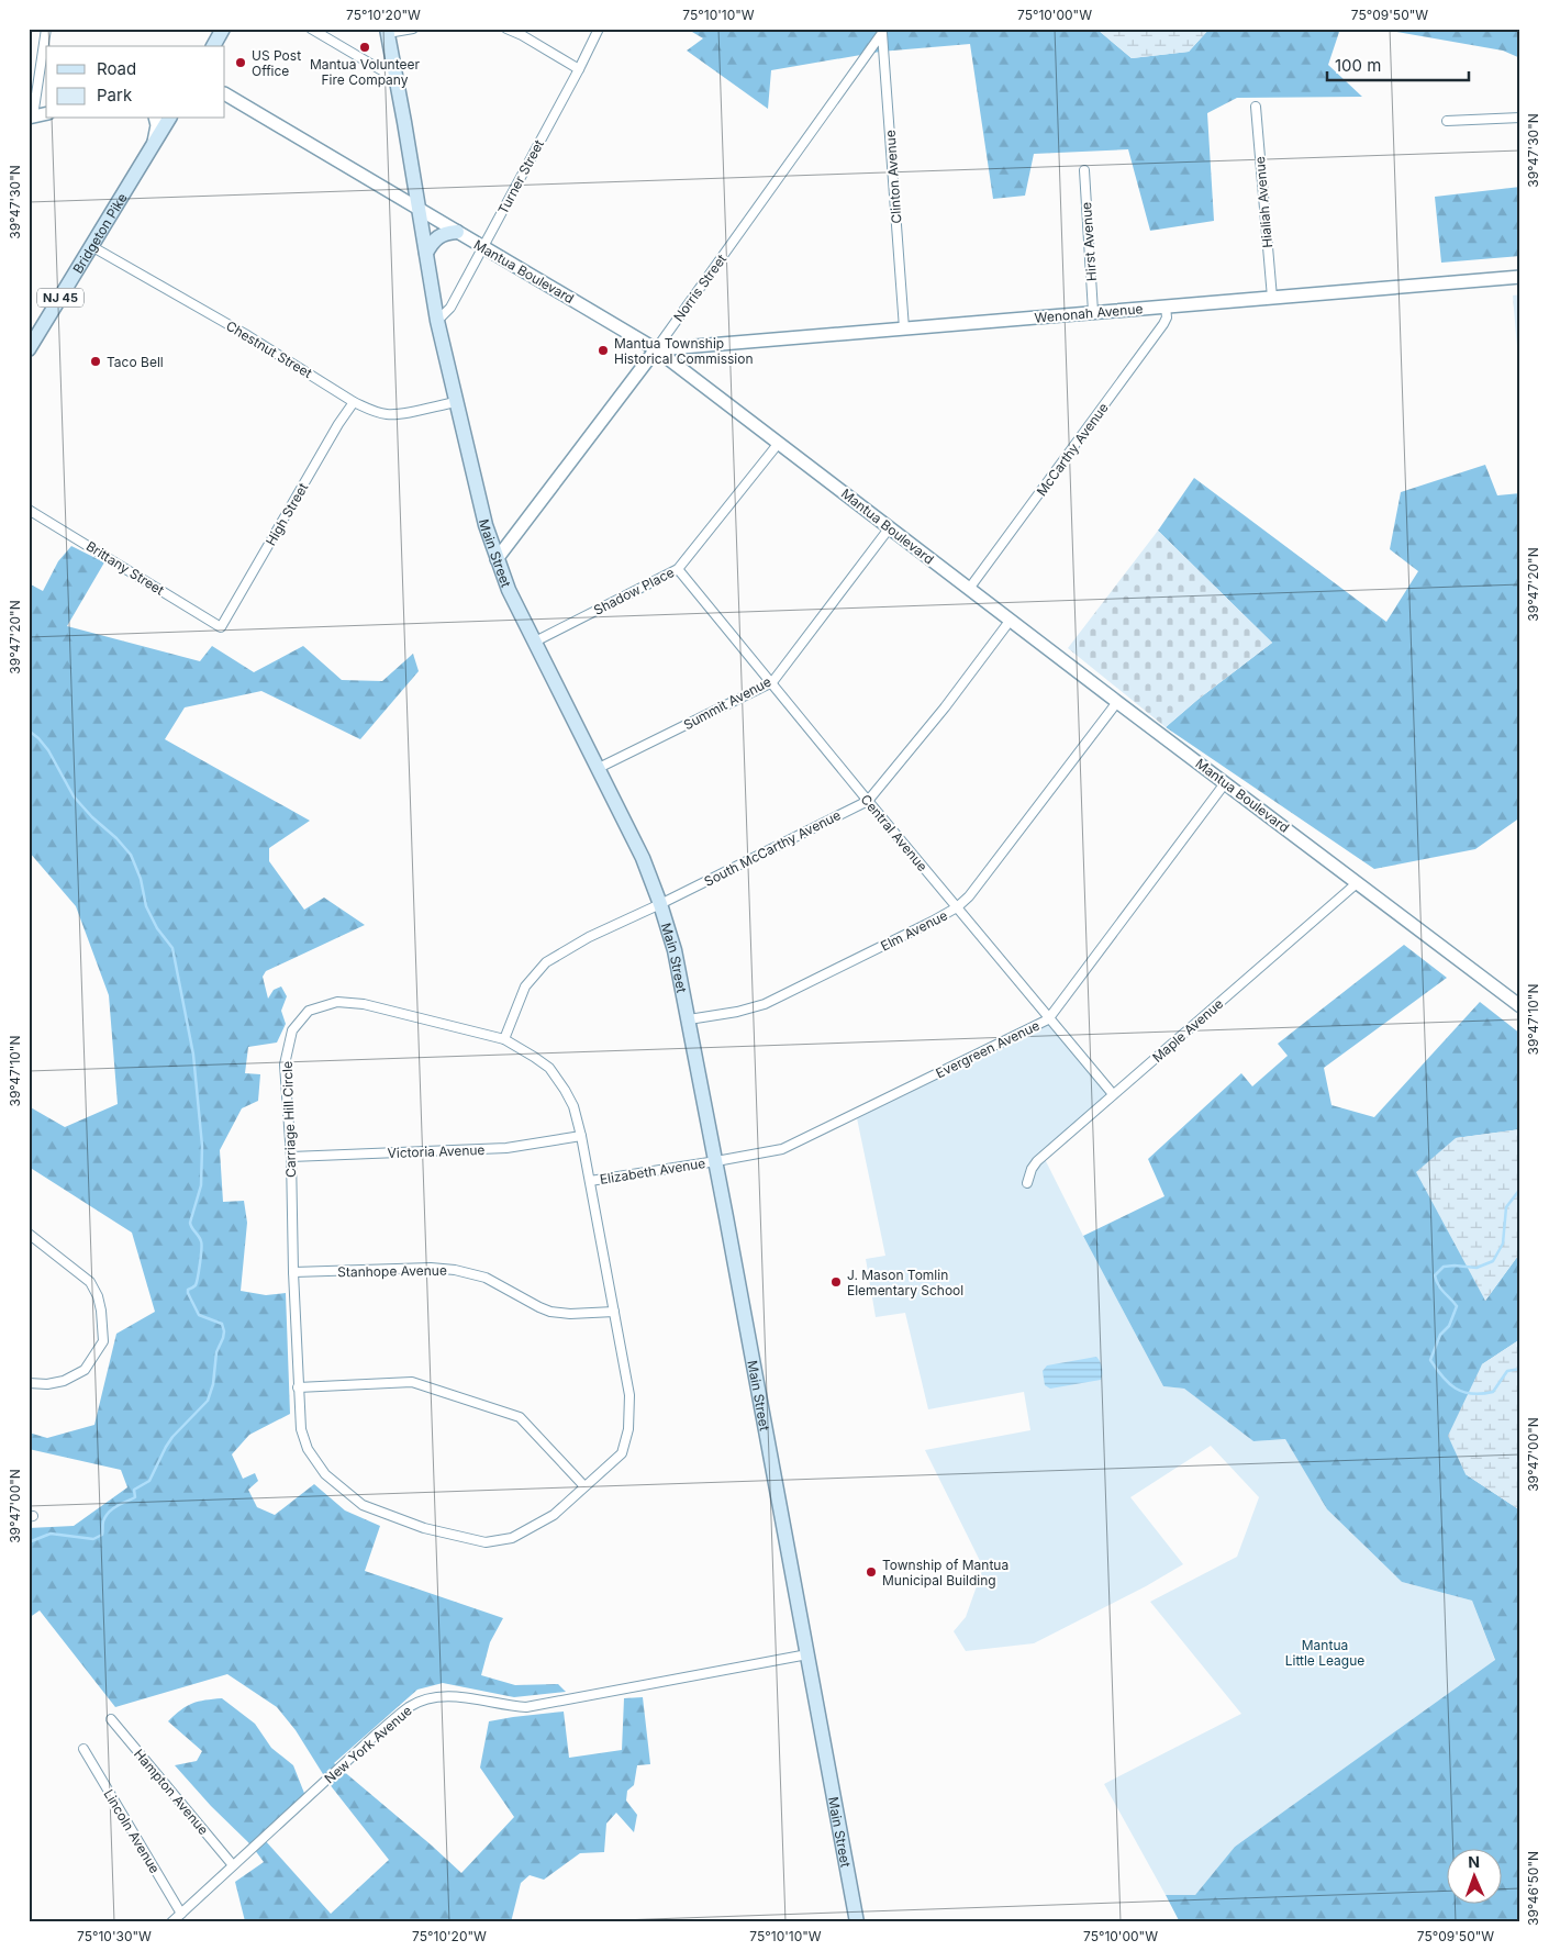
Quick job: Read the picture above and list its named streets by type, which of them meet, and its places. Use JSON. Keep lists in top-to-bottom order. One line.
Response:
{"streets":{"main road":["Bridgeton Pike","Mantua Boulevard","Norris Street","NJ 45","Wenonah Avenue","Main Street"],"street":["Turner Street","Clinton Avenue","Hialiah Avenue","Hirst Avenue","Chestnut Street","McCarthy Avenue","High Street","Brittany Street","Shadow Place","Summit Avenue","Central Avenue","South McCarthy Avenue","Elm Avenue","Maple Avenue","Evergreen Avenue","Carriage Hill Circle","Victoria Avenue","Elizabeth Avenue","Stanhope Avenue","New York Avenue","Hampton Avenue","Lincoln Avenue"]},"crossings":[["Turner Street","Mantua Boulevard"],["Turner Street","Main Street"],["Clinton Avenue","Norris Street"],["Clinton Avenue","Wenonah Avenue"],["Hialiah Avenue","Wenonah Avenue"],["Bridgeton Pike","Chestnut Street"],["Hirst Avenue","Wenonah Avenue"],["Mantua Boulevard","Norris Street"],["Mantua Boulevard","Wenonah Avenue"],["Mantua Boulevard","McCarthy Avenue"],["Mantua Boulevard","Main Street"],["Mantua Boulevard","Shadow Place"],["Mantua Boulevard","Summit Avenue"],["Mantua Boulevard","South McCarthy Avenue"],["Mantua Boulevard","Elm Avenue"],["Mantua Boulevard","Maple Avenue"],["Mantua Boulevard","Evergreen Avenue"],["Norris Street","Wenonah Avenue"],["Norris Street","Main Street"],["Wenonah Avenue","McCarthy Avenue"],["Chestnut Street","High Street"],["Chestnut Street","Main Street"],["High Street","Brittany Street"],["Main Street","Shadow Place"],["Main Street","Summit Avenue"],["Main Street","South McCarthy Avenue"],["Main Street","Elm Avenue"],["Main Street","Evergreen Avenue"],["Main Street","Elizabeth Avenue"],["Main Street","New York Avenue"],["Shadow Place","Central Avenue"],["Summit Avenue","Central Avenue"],["Central Avenue","South McCarthy Avenue"],["Central Avenue","Elm Avenue"],["Central Avenue","Maple Avenue"],["Central Avenue","Evergreen Avenue"],["South McCarthy Avenue","Carriage Hill Circle"],["Evergreen Avenue","Elizabeth Avenue"],["Carriage Hill Circle","Victoria Avenue"],["Carriage Hill Circle","Elizabeth Avenue"],["Carriage Hill Circle","Stanhope Avenue"],["New York Avenue","Hampton Avenue"],["New York Avenue","Lincoln Avenue"]],"parks":["Mantua Little League"],"places":["Mantua Volunteer Fire Company","US Post Office","Mantua Township Historical Commission","Taco Bell","J. Mason Tomlin Elementary School","Township of Mantua Municipal Building"],"legend":["Road","Park"],"scale_bar":"100 m","north":"top","coordinates":["75°10'20\"W","75°10'10\"W","75°10'00\"W","75°09'50\"W","39°47'30\"N","39°47'20\"N","39°47'10\"N","39°47'00\"N","39°46'50\"N","75°10'30\"W"]}
